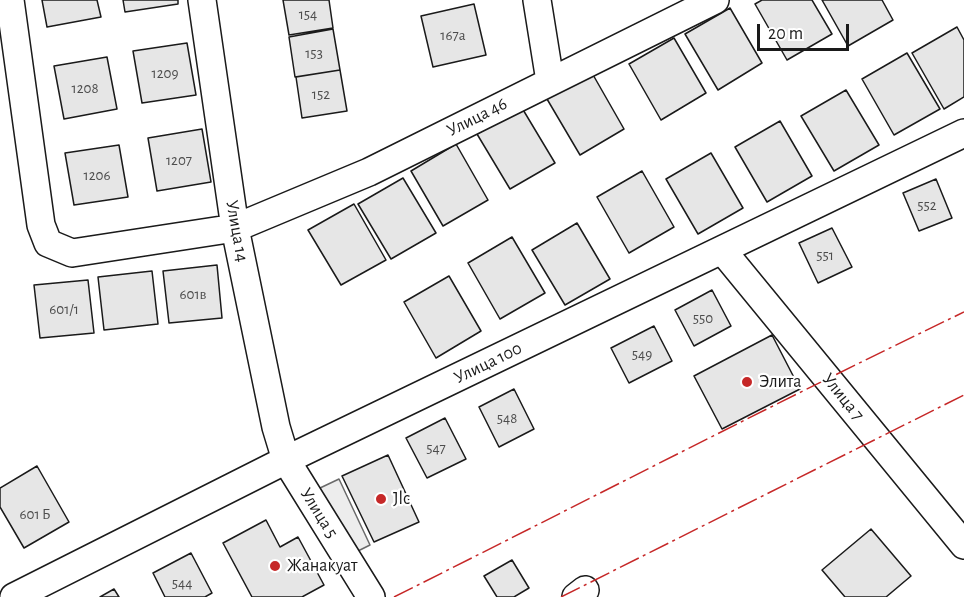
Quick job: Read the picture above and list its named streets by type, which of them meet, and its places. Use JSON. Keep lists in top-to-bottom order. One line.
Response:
{"streets":{"street":["Улица 46","Улица 14","Улица 100","Улица 7","Улица 5"]},"crossings":[["Улица 46","Улица 14"],["Улица 14","Улица 100"],["Улица 14","Улица 5"],["Улица 100","Улица 7"],["Улица 100","Улица 5"]],"places":["Элита","Jlc","Жанакуат"],"house_numbers":["154","167а","153","1209","1208","152","1207","1206","552","551","601в","601/1","550","549","548","547","601 Б","544"],"scale_bar":"20 m"}
